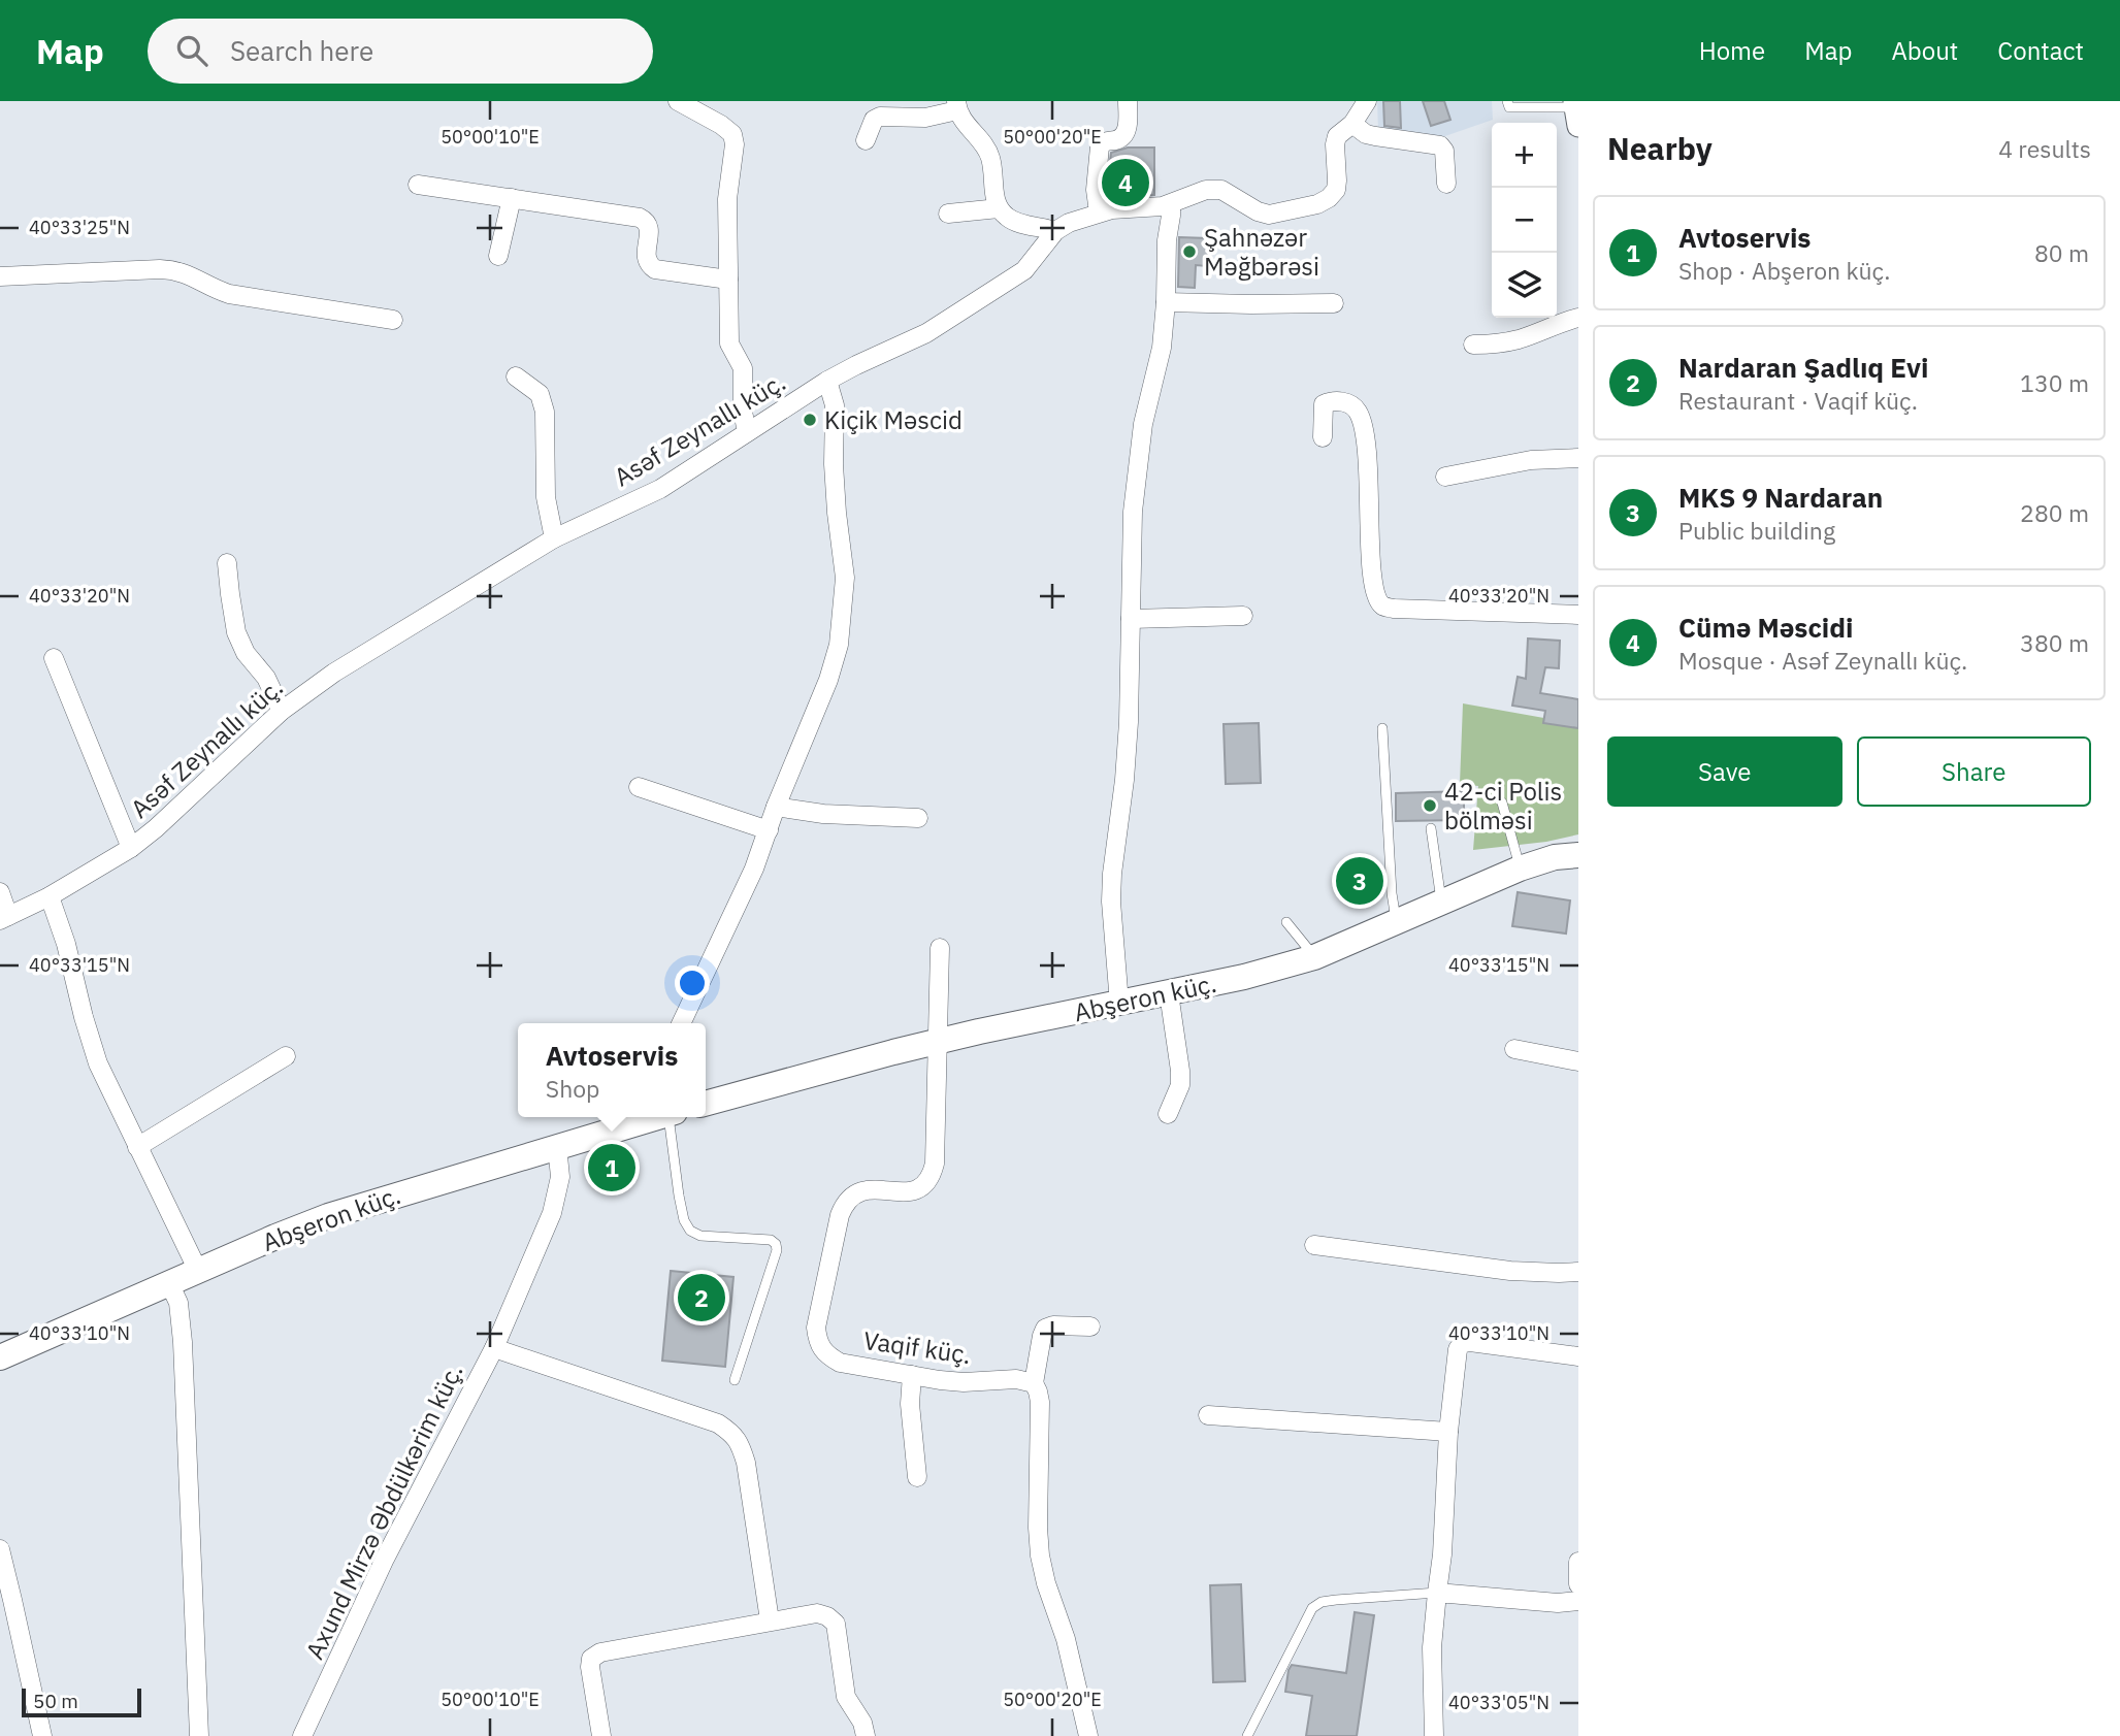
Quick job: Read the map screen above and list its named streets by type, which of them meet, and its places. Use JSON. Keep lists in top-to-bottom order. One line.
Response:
{"streets":{"main road":["Abşeron küç."],"street":["Asəf Zeynallı küç.","Vaqif küç.","Axund Mirzə Əbdülkərim küç."]},"crossings":[["Abşeron küç.","Vaqif küç."],["Abşeron küç.","Axund Mirzə Əbdülkərim küç."]],"places":["Şahnəzər Məğbərəsi","Kiçik Məscid","42-ci Polis bölməsi"],"scale_bar":"50 m","page":{"header":"Map","search":"Search here","nav":["Home","Map","About","Contact"],"heading":["Nearby","4 results"],"map_buttons":["+","−"],"pins":["4","3","1","2"],"list":[{"mark":"1","name":"Avtoservis","note":"Shop · Abşeron küç.","value":"80 m"},{"mark":"2","name":"Nardaran Şadlıq Evi","note":"Restaurant · Vaqif küç.","value":"130 m"},{"mark":"3","name":"MKS 9 Nardaran","note":"Public building","value":"280 m"},{"mark":"4","name":"Cümə Məscidi","note":"Mosque · Asəf Zeynallı küç.","value":"380 m"}],"buttons":["Save","Share"],"popup":["Avtoservis","Shop"],"scale":"50 m"},"coordinates":["50°00'10\"E","50°00'20\"E","40°33'25\"N","40°33'20\"N","40°33'15\"N","40°33'10\"N","40°33'05\"N"]}
